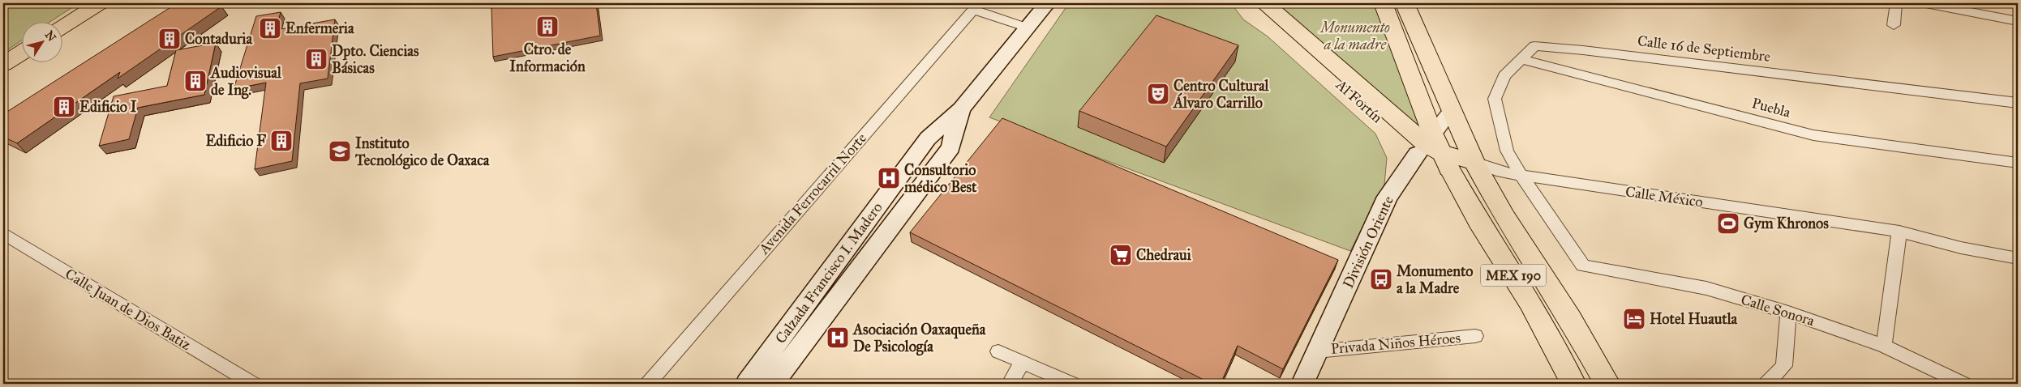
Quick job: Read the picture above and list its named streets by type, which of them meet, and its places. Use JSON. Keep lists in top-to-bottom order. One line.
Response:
{"streets":{"main road":["Al Fortín","División Oriente","Calzada Francisco I. Madero","MEX 190"],"street":["Calle 16 de Septiembre","Puebla","Avenida Ferrocarril Norte","Calle México","Calle Juan de Dios Batiz","Calle Sonora","Privada Niños Héroes"]},"crossings":[["Calle 16 de Septiembre","Puebla"],["Calle 16 de Septiembre","Calle México"],["Calle 16 de Septiembre","Calle Sonora"],["Al Fortín","Calle México"],["Al Fortín","División Oriente"],["Al Fortín","MEX 190"],["Calle México","MEX 190"],["División Oriente","MEX 190"],["División Oriente","Privada Niños Héroes"]],"parks":["Monumento a la madre"],"places":{"building":["Ctro. de Información","Enfermeria","Contaduria","Dpto. Ciencias Básicas","Audiovisual de Ing.","Edificio I","Edificio F"],"theatre":["Centro Cultural Álvaro Carrillo"],"school or university":["Instituto Tecnológico de Oaxaca"],"hospital":["Consultorio médico Best","Asociación Oaxaqueña De Psicología"],"sports":["Gym Khronos"],"supermarket":["Chedraui"],"bus stop":["Monumento a la Madre"],"hotel":["Hotel Huautla"]},"north":"top right"}
